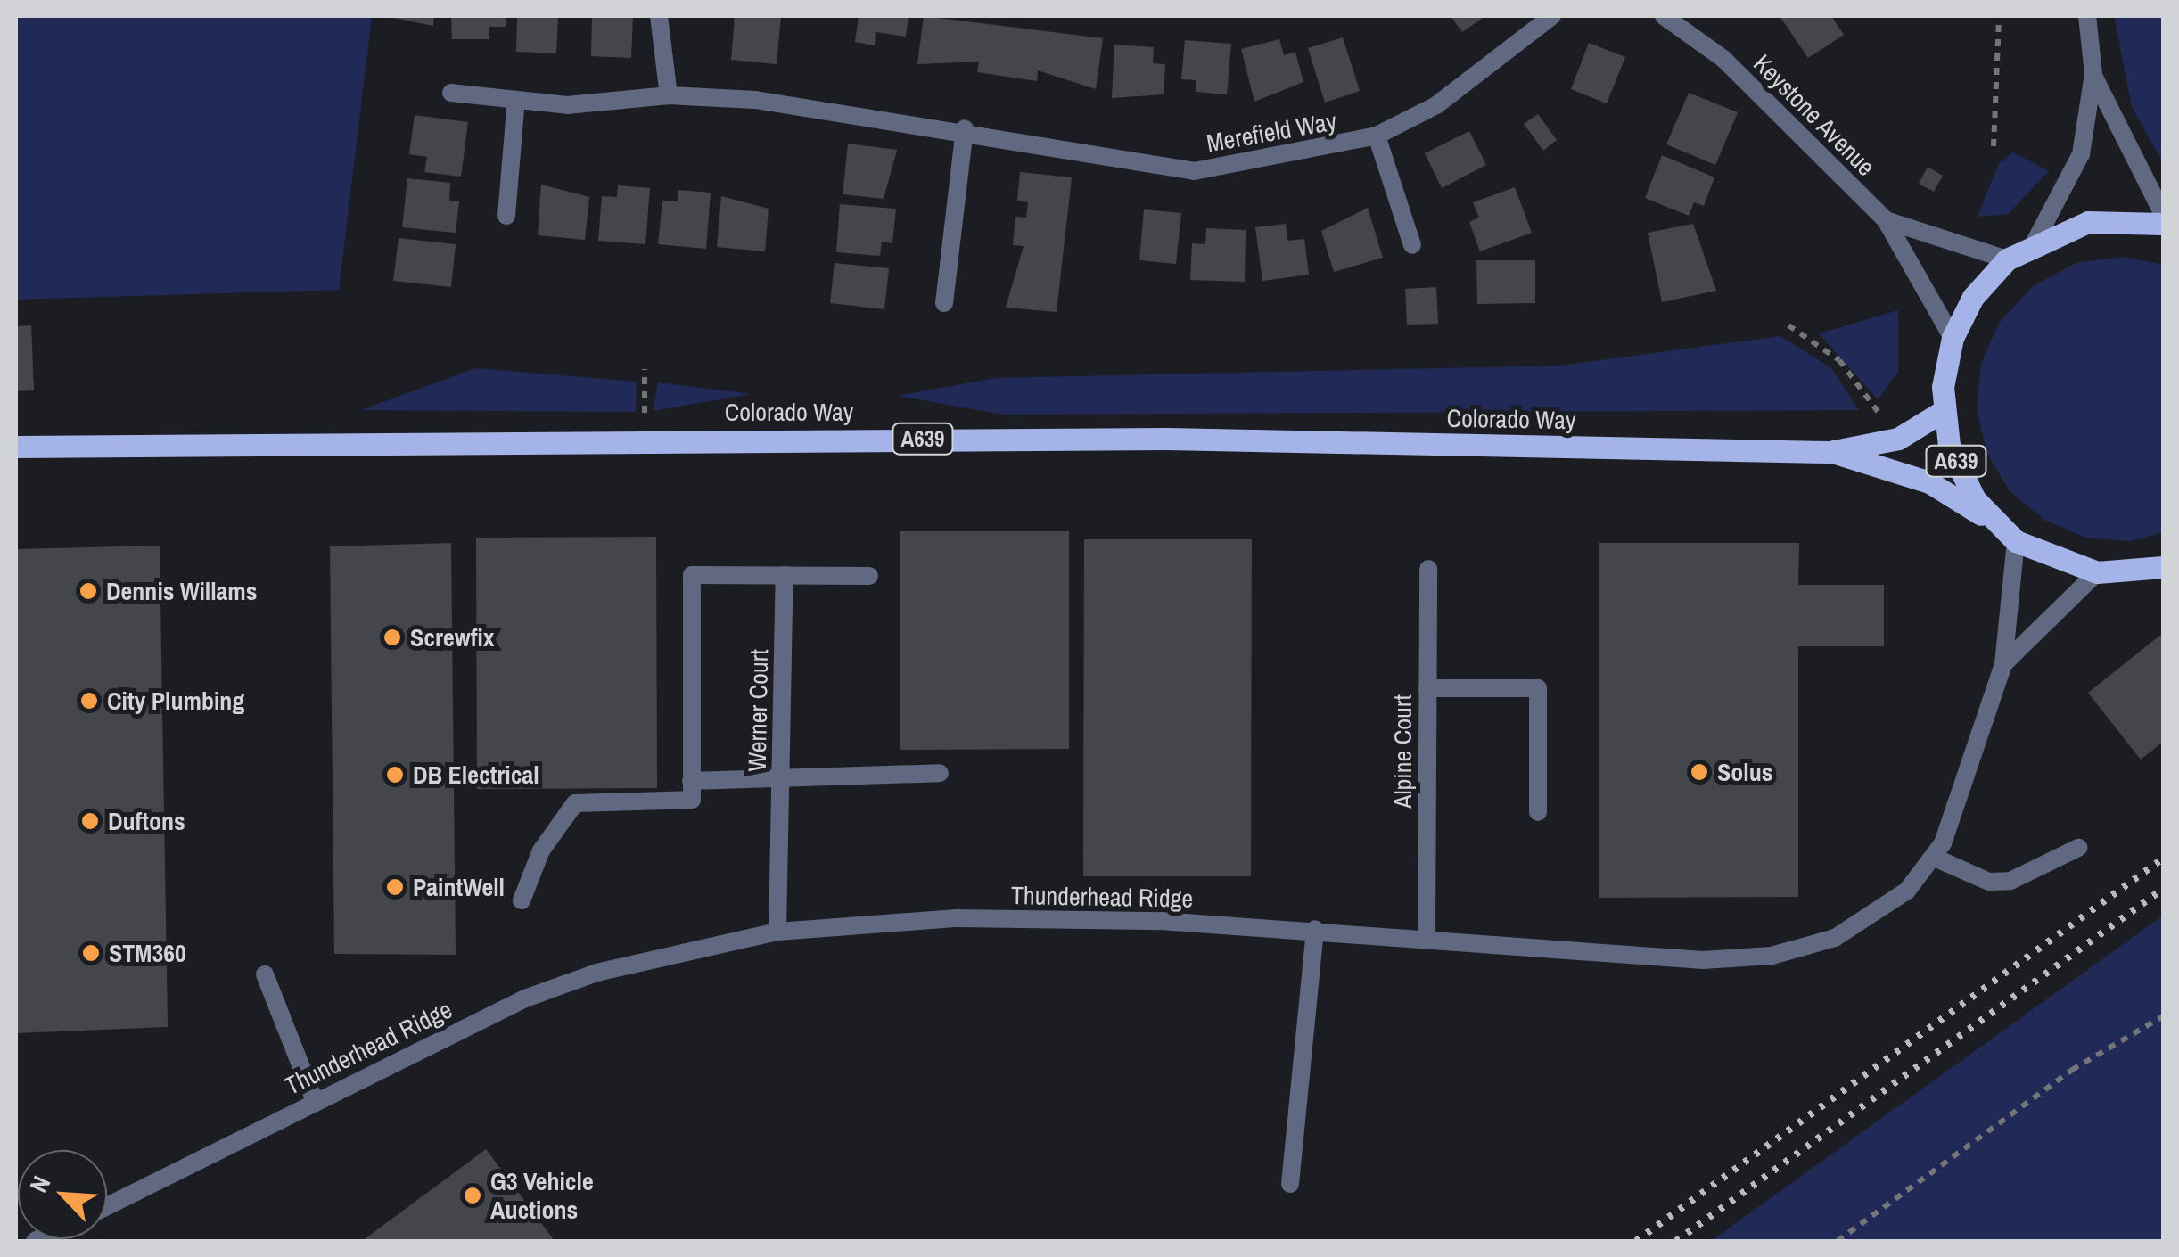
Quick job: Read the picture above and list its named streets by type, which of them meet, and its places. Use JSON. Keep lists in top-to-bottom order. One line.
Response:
{"streets":{"main road":["Colorado Way","A639"],"street":["Keystone Avenue","Merefield Way","Werner Court","Alpine Court","Thunderhead Ridge"]},"crossings":[["Keystone Avenue","A639"],["Colorado Way","A639"],["A639","Thunderhead Ridge"],["Werner Court","Thunderhead Ridge"],["Alpine Court","Thunderhead Ridge"]],"places":["Dennis Willams","Screwfix","City Plumbing","Solus","DB Electrical","Duftons","PaintWell","STM360","G3 Vehicle Auctions"],"north":"top left"}
